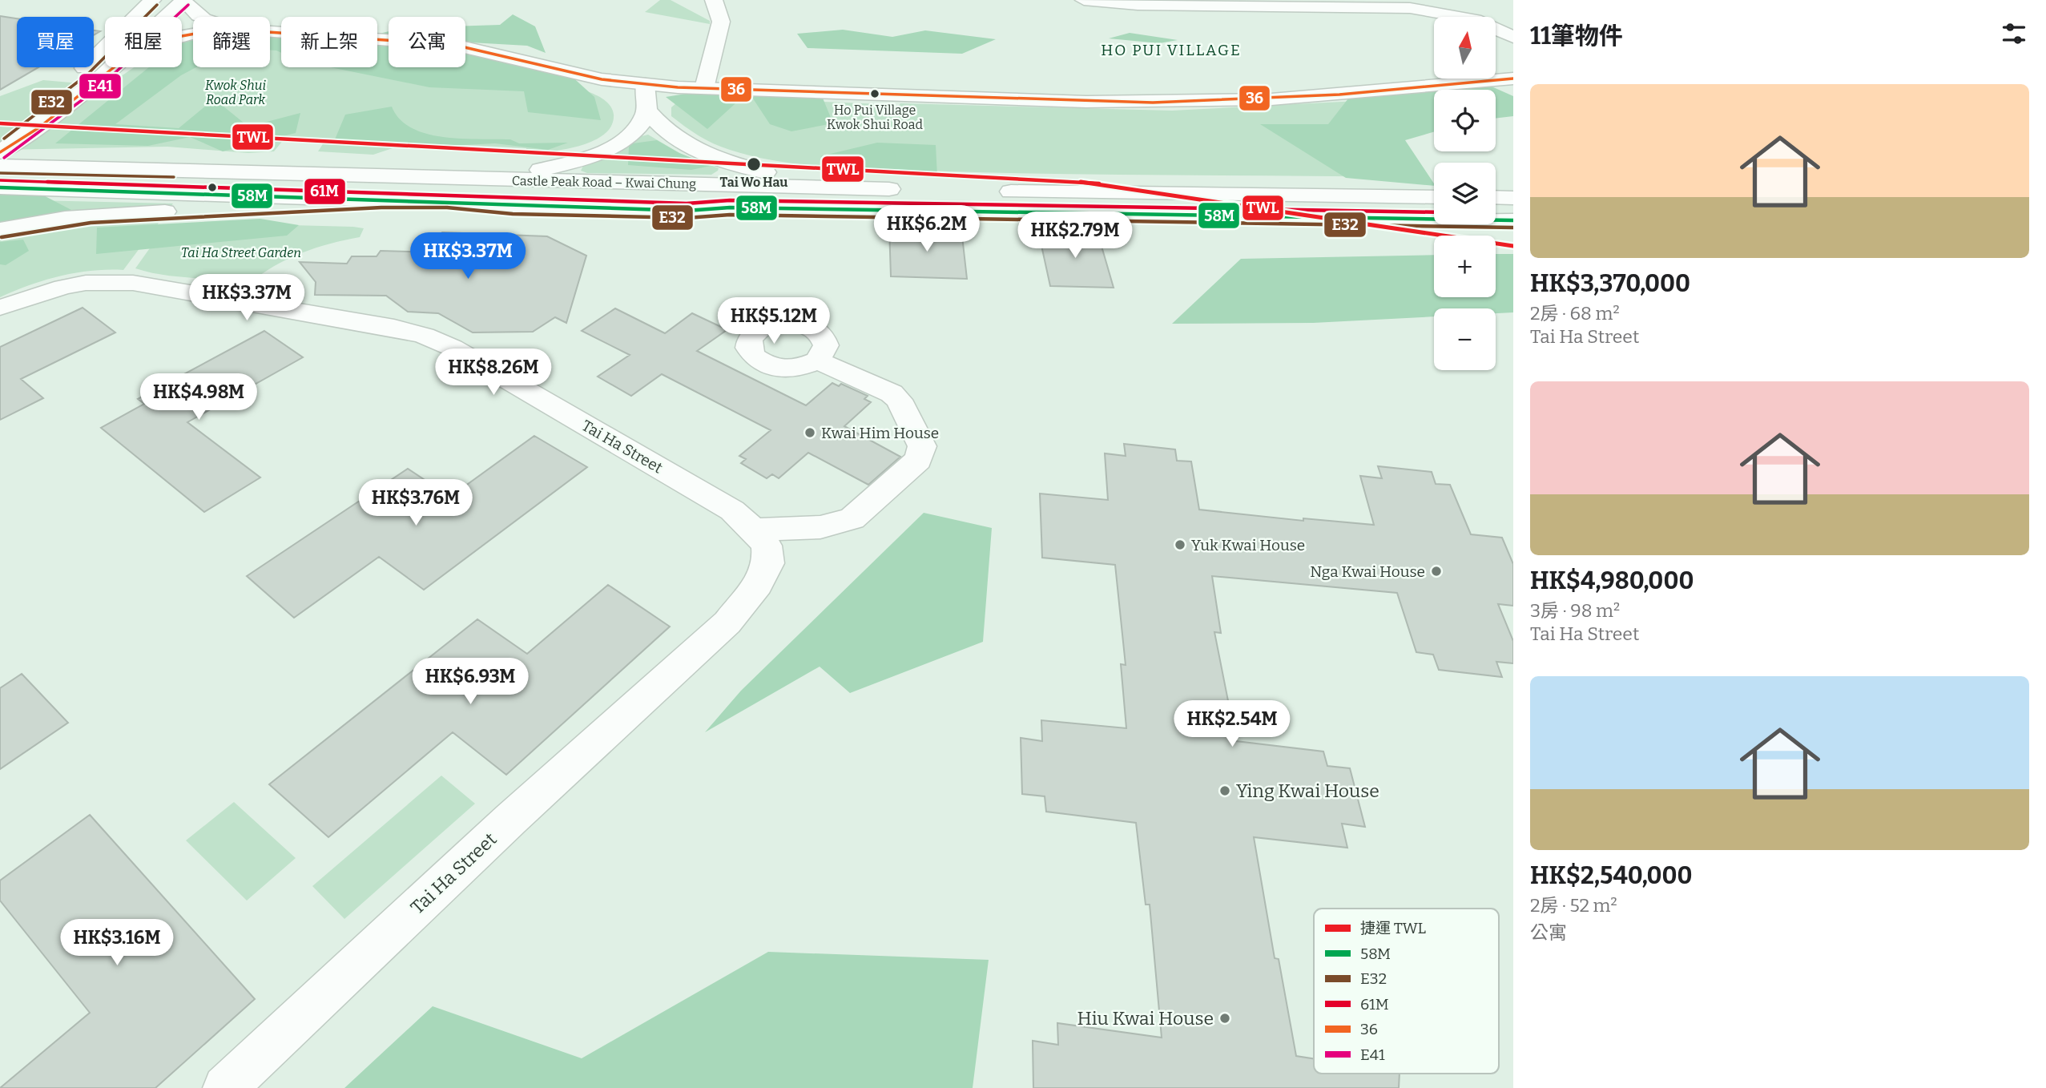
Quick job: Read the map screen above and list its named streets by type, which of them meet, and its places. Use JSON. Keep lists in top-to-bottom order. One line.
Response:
{"streets":{"main road":["Castle Peak Road – Kwai Chung","Tai Ha Street"]},"districts":["HO PUI VILLAGE"],"parks":["Kwok Shui Road Park","Tai Ha Street Garden"],"places":["Ho Pui Village Kwok Shui Road","Tai Wo Hau","Kwai Him House","Yuk Kwai House","Nga Kwai House","Ying Kwai House","Hiu Kwai House"],"lines":["transit line E32","transit line E41","transit line 36","metro line TWL","transit line 61M","transit line 58M"],"legend":["捷運 TWL","58M","E32","61M","36","E41"],"north":"top","page":{"heading":"11筆物件","map_buttons":["+","−"],"chip":["買屋","租屋","篩選","新上架","公寓"],"list":[{"name":"HK$3,370,000","note":"2房 · 68 m² · Tai Ha Street"},{"name":"HK$4,980,000","note":"3房 · 98 m² · Tai Ha Street"},{"name":"HK$2,540,000","note":"2房 · 52 m² · 公寓"}],"price":["HK$6.2M","HK$2.79M","HK$3.37M","HK$3.37M","HK$5.12M","HK$8.26M","HK$4.98M","HK$3.76M","HK$6.93M","HK$2.54M","HK$3.16M"]}}
